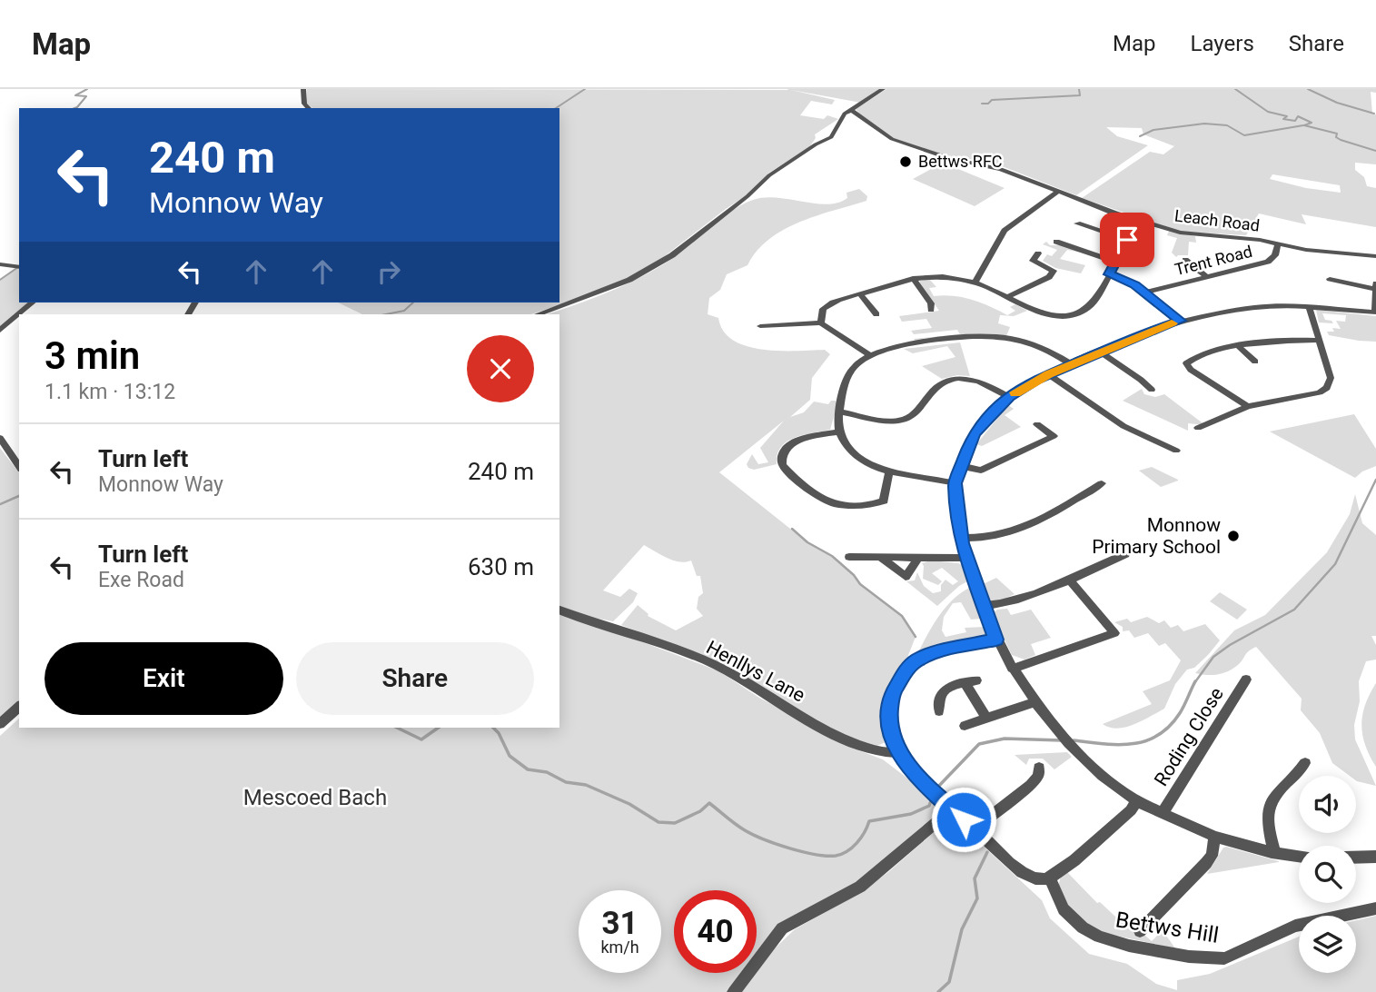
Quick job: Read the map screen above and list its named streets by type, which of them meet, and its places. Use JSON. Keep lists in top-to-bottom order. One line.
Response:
{"streets":{"street":["Leach Road","Trent Road","Henllys Lane","Roding Close","Bettws Hill"]},"crossings":[["Leach Road","Trent Road"]],"parks":["Mescoed Bach"],"places":["Bettws RFC","Monnow Primary School"],"page":{"header":"Map","nav":["Map","Layers","Share"],"turn":["240 m","Monnow Way"],"heading":["3 min","1.1 km · 13:12"],"list":[{"name":"Turn left","note":"Monnow Way","value":"240 m"},{"name":"Turn left","note":"Exe Road","value":"630 m"}],"buttons":["Exit","Share"],"speed":"31 km/h","limit":"40"}}
